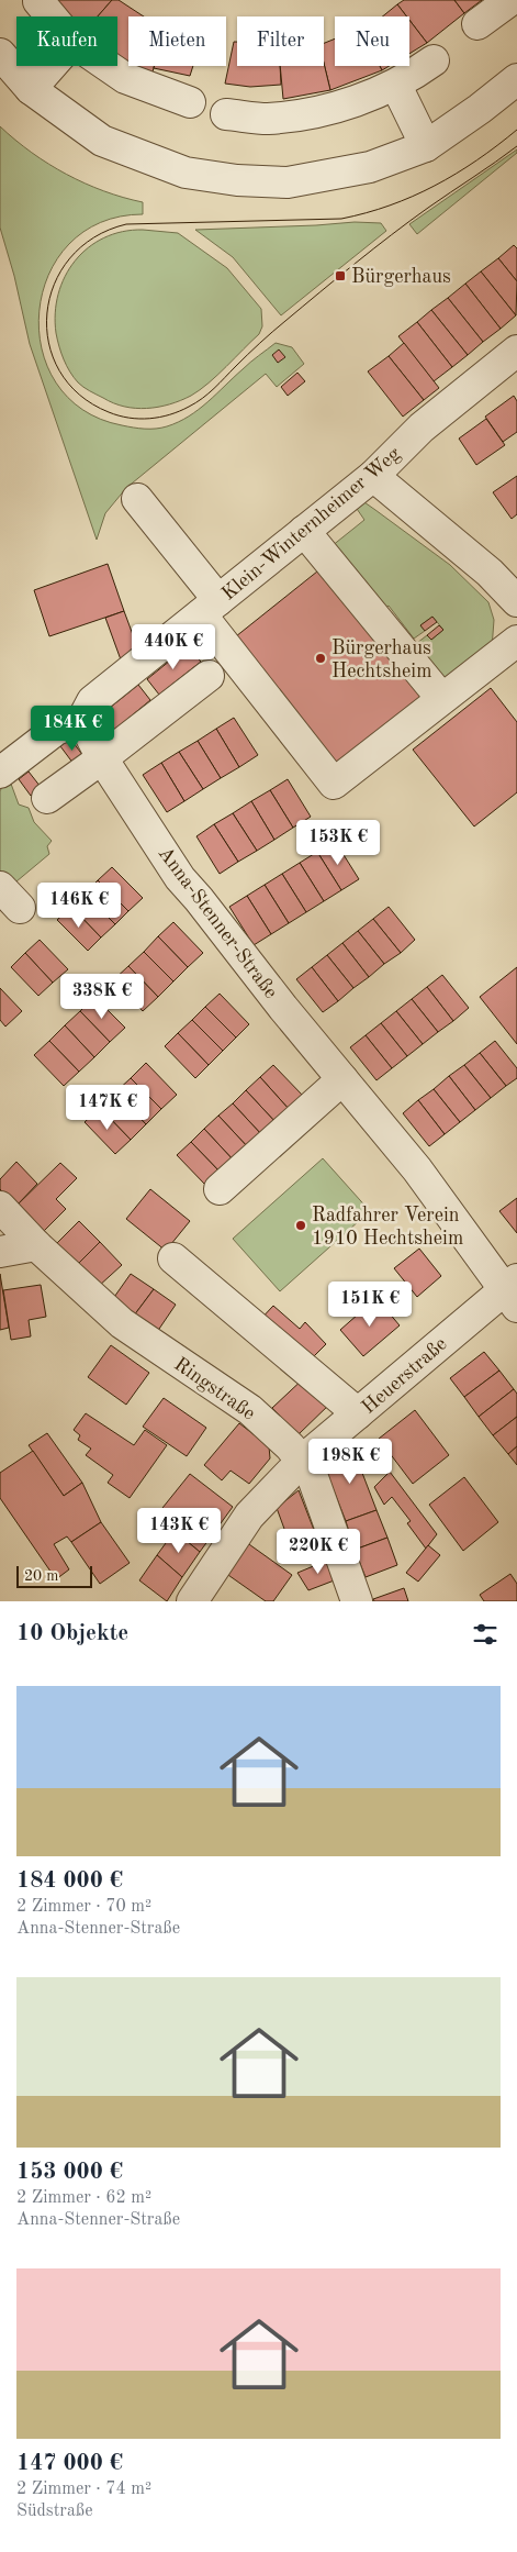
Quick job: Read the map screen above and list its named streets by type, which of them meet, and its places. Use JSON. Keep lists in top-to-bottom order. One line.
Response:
{"streets":{"street":["Klein-Winternheimer Weg","Anna-Stenner-Straße","Heuerstraße","Ringstraße"]},"crossings":[["Klein-Winternheimer Weg","Anna-Stenner-Straße"],["Anna-Stenner-Straße","Heuerstraße"],["Heuerstraße","Ringstraße"]],"places":{"transit":["Bürgerhaus"],"other":["Bürgerhaus Hechtsheim","Radfahrer Verein 1910 Hechtsheim"]},"scale_bar":"20 m","page":{"chip":["Kaufen","Mieten","Filter","Neu"],"price":["440K €","184K €","153K €","146K €","338K €","147K €","151K €","198K €","143K €","220K €"],"scale":"20 m","heading":"10 Objekte","list":[{"name":"184 000 €","note":"2 Zimmer · 70 m² · Anna-Stenner-Straße"},{"name":"153 000 €","note":"2 Zimmer · 62 m² · Anna-Stenner-Straße"},{"name":"147 000 €","note":"2 Zimmer · 74 m² · Südstraße"}]}}
